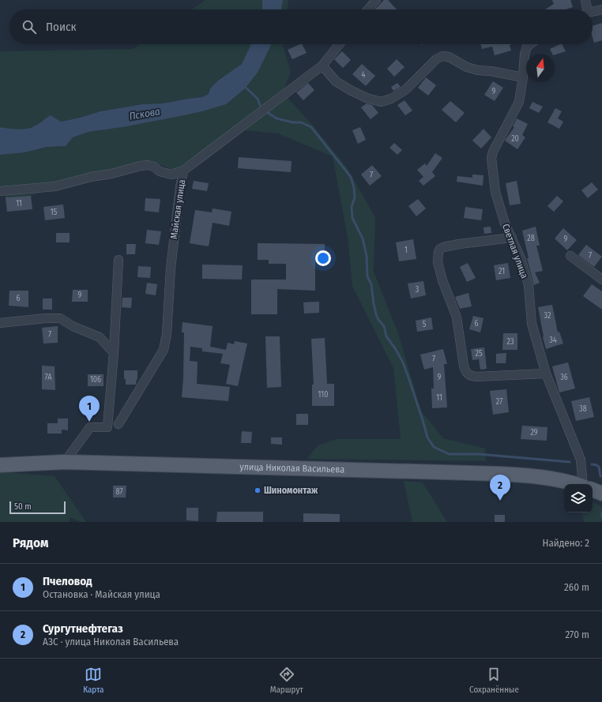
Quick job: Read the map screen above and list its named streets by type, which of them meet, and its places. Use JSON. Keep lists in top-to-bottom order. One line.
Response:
{"streets":{"main road":["улица Николая Васильева"],"street":["Майская улица","Светлая улица"]},"water":["Пскова"],"places":["Шиномонтаж"],"house_numbers":["4","9","20","7","11","15","28","9","1","7","21","3","9","6","32","6","5","7","34","23","25","7","7А","9","36","106","110","11","27","38","29","87"],"scale_bar":"50 m","north":"top","page":{"search":"Поиск","pins":["1","2"],"scale":"50 m","heading":["Рядом","Найдено: 2"],"list":[{"mark":"1","name":"Пчеловод","note":"Остановка · Майская улица","value":"260 m"},{"mark":"2","name":"Сургутнефтегаз","note":"АЗС · улица Николая Васильева","value":"270 m"}],"nav":["Карта","Маршрут","Сохранённые"]}}
